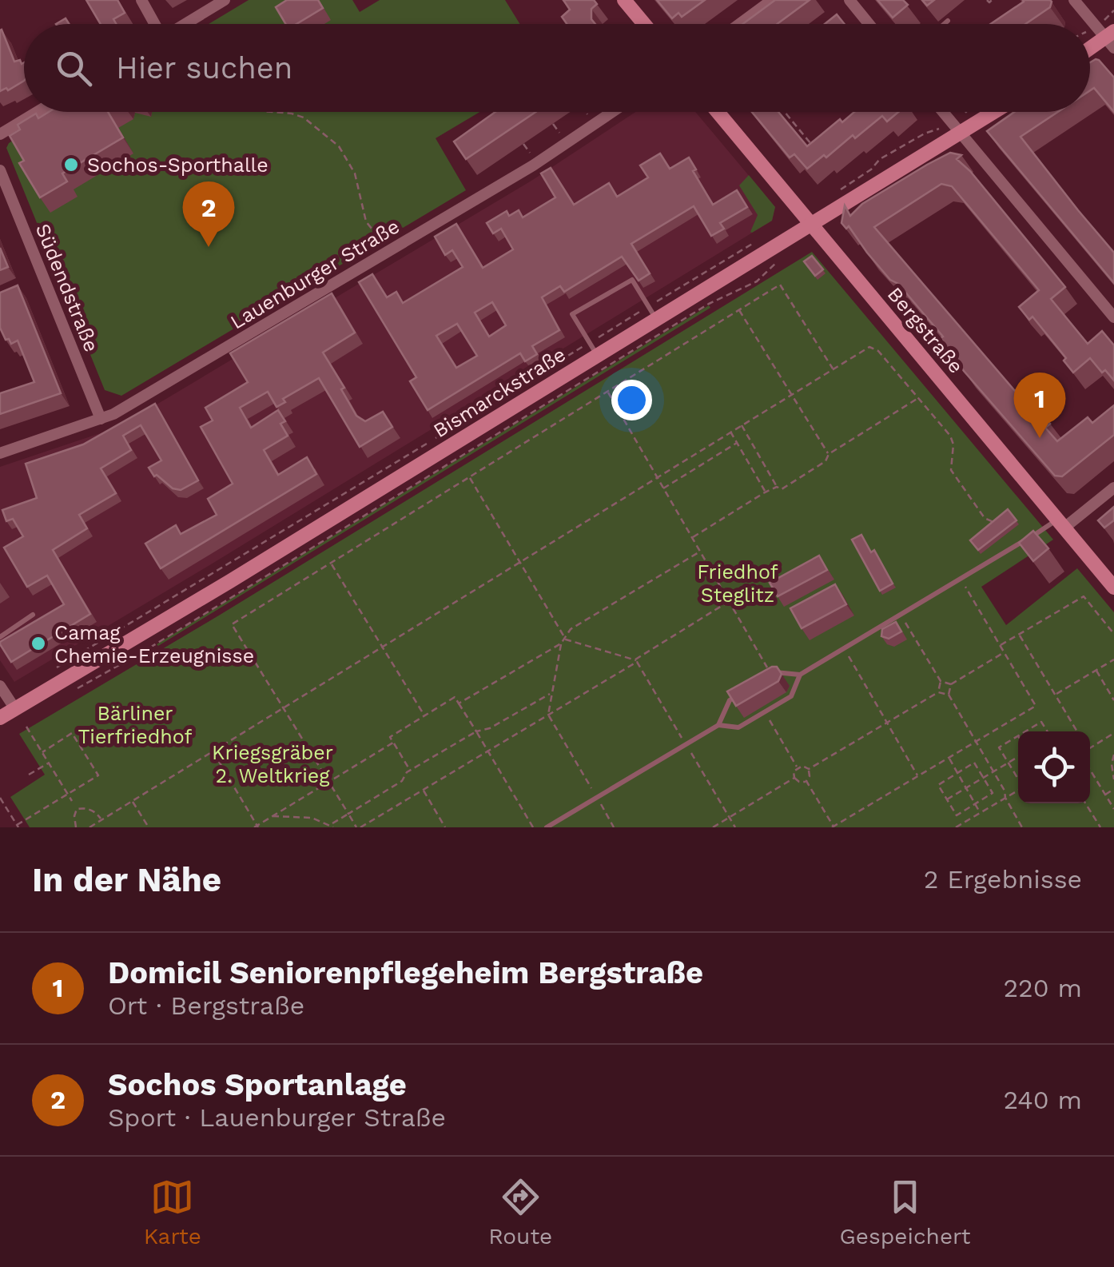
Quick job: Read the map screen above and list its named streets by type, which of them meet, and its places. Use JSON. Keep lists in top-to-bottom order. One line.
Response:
{"streets":{"street":["Lauenburger Straße","Südendstraße","Bergstraße","Bismarckstraße"]},"crossings":[["Lauenburger Straße","Südendstraße"],["Bergstraße","Bismarckstraße"]],"parks":["Friedhof Steglitz","Bärliner Tierfriedhof","Kriegsgräber 2. Weltkrieg"],"places":["Sochos-Sporthalle","Camag Chemie-Erzeugnisse"],"page":{"search":"Hier suchen","pins":["2","1"],"heading":["In der Nähe","2 Ergebnisse"],"list":[{"mark":"1","name":"Domicil Seniorenpflegeheim Bergstraße","note":"Ort · Bergstraße","value":"220 m"},{"mark":"2","name":"Sochos Sportanlage","note":"Sport · Lauenburger Straße","value":"240 m"}],"nav":["Karte","Route","Gespeichert"]}}
